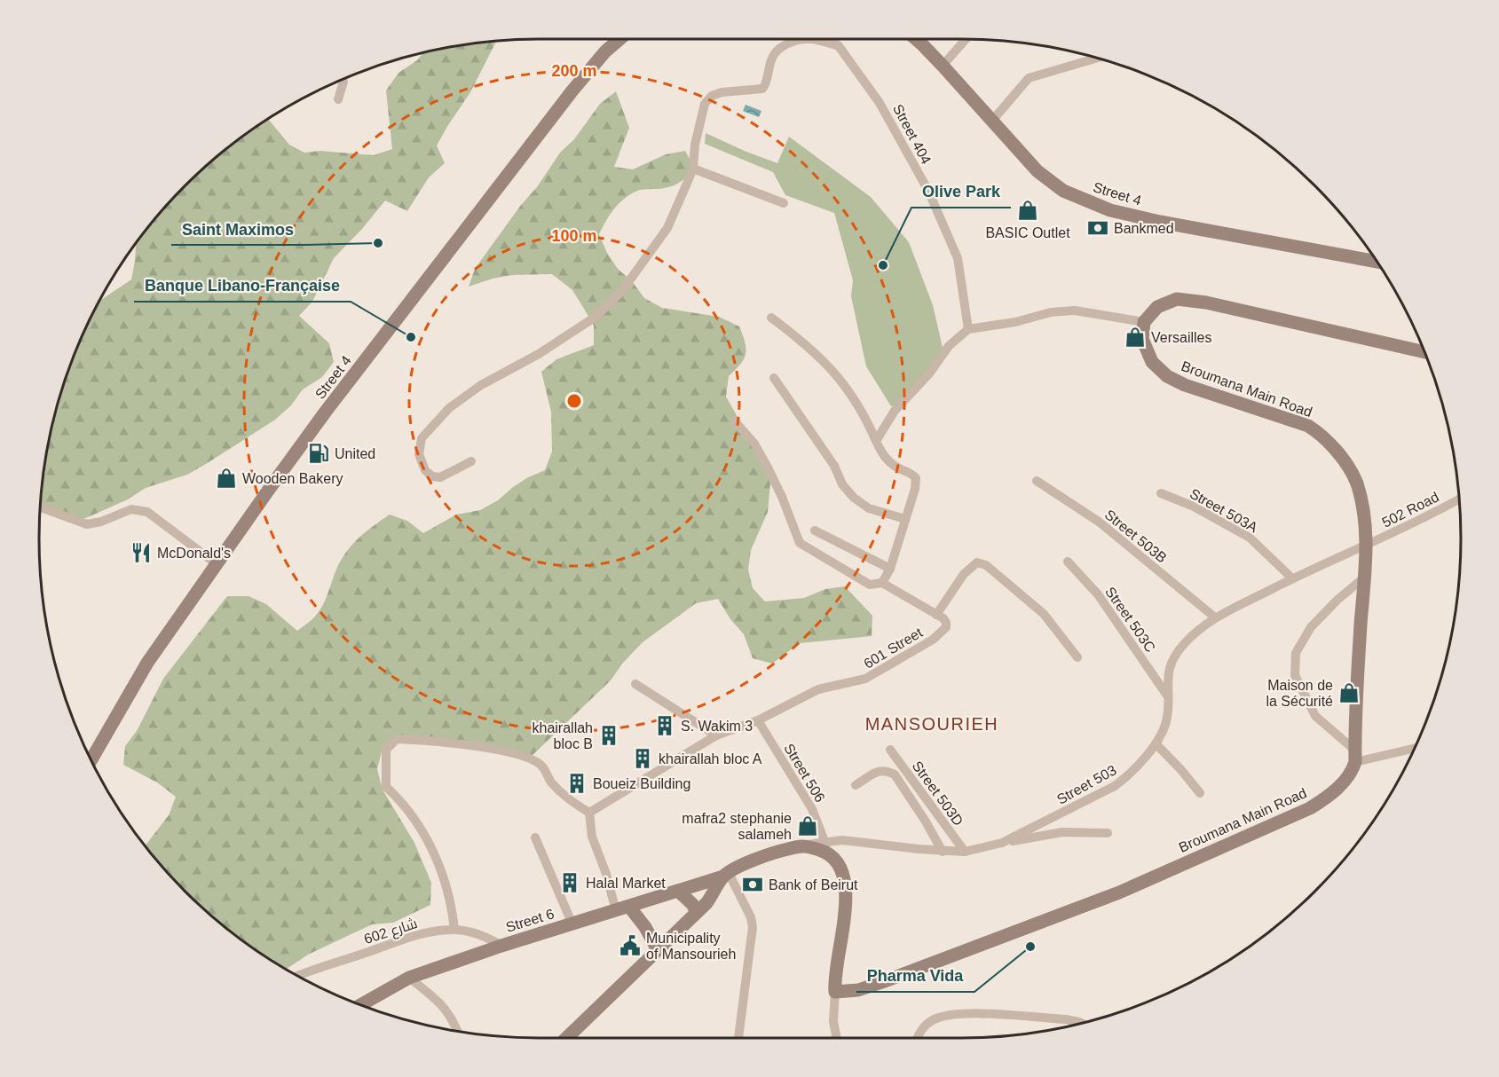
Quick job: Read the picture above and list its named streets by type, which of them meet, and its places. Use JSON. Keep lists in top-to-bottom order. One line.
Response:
{"streets":{"street":["Street 404","Street 4","Broumana Main Road","502 Road","Street 503A","Street 503B","Street 503C","601 Street","Street 506","Street 503","Street 503D","Street 6","شارع 602"]},"crossings":[["Broumana Main Road","502 Road"],["Broumana Main Road","Street 503"],["502 Road","Street 503"],["Street 503A","Street 503"],["Street 503B","Street 503"],["Street 503C","Street 503"],["601 Street","Street 506"],["Street 506","Street 503"],["Street 503","Street 503D"],["Street 6","شارع 602"]],"districts":["MANSOURIEH"],"places":{"shop":["BASIC Outlet","Versailles","Wooden Bakery","Maison de la Sécurité","mafra2 stephanie salameh"],"bank":["Bankmed","Bank of Beirut"],"other":["Saint Maximos","Olive Park","Banque Libano-Française","Pharma Vida"],"fuel station":["United"],"restaurant":["McDonald's"],"building":["S. Wakim 3","khairallah bloc B","khairallah bloc A","Boueiz Building","Halal Market"],"public building":["Municipality of Mansourieh"]},"rings":["200 m","100 m"]}
